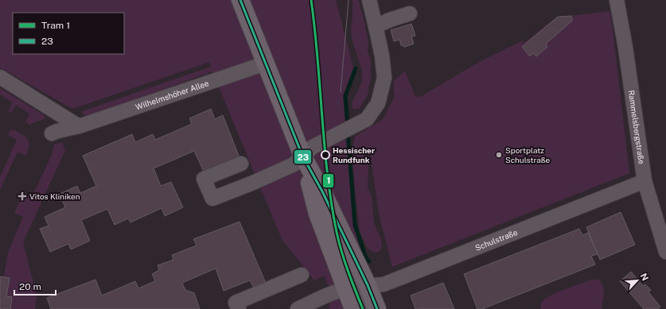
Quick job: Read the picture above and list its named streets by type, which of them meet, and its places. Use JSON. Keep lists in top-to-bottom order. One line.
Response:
{"streets":{"street":["Wilhelmshöher Allee","Rammelsbergstraße","Schulstraße"]},"crossings":[["Rammelsbergstraße","Schulstraße"]],"places":{"other":["Hessischer Rundfunk","Sportplatz Schulstraße"],"health":["Vitos Kliniken"]},"lines":["tram line 1","transit line 23"],"legend":["Tram 1","23"],"scale_bar":"20 m","north":"top right"}
